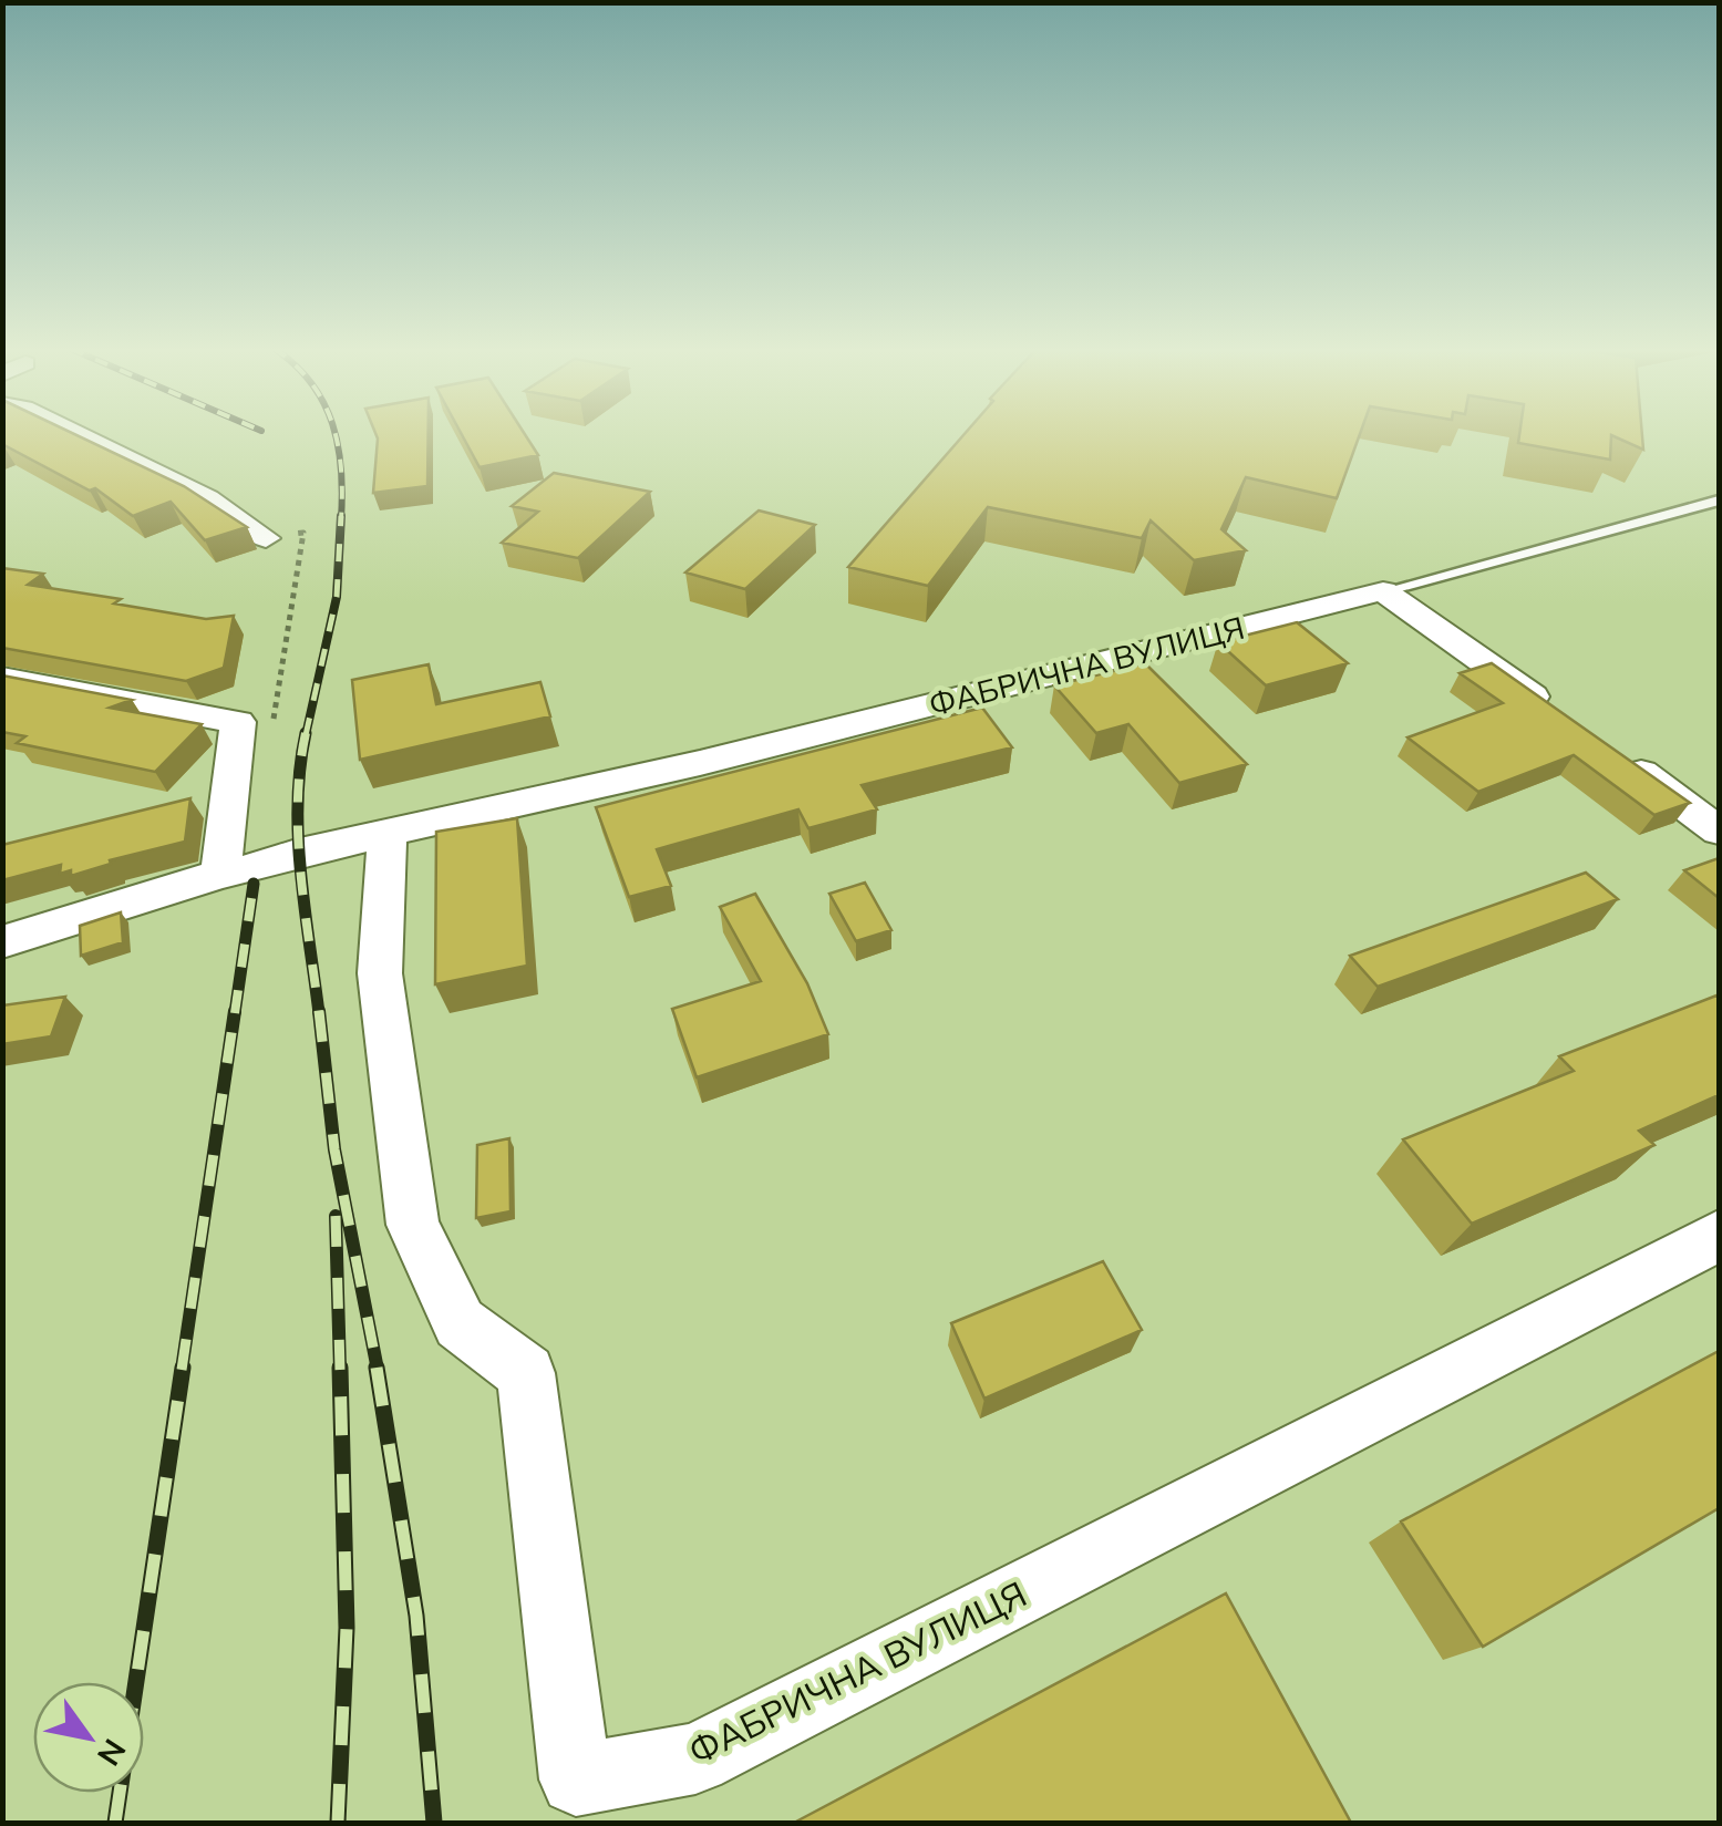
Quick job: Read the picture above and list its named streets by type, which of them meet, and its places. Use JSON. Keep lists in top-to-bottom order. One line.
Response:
{"streets":{"street":["ФАБРИЧНА ВУЛИЦЯ"]},"north":"bottom right"}
